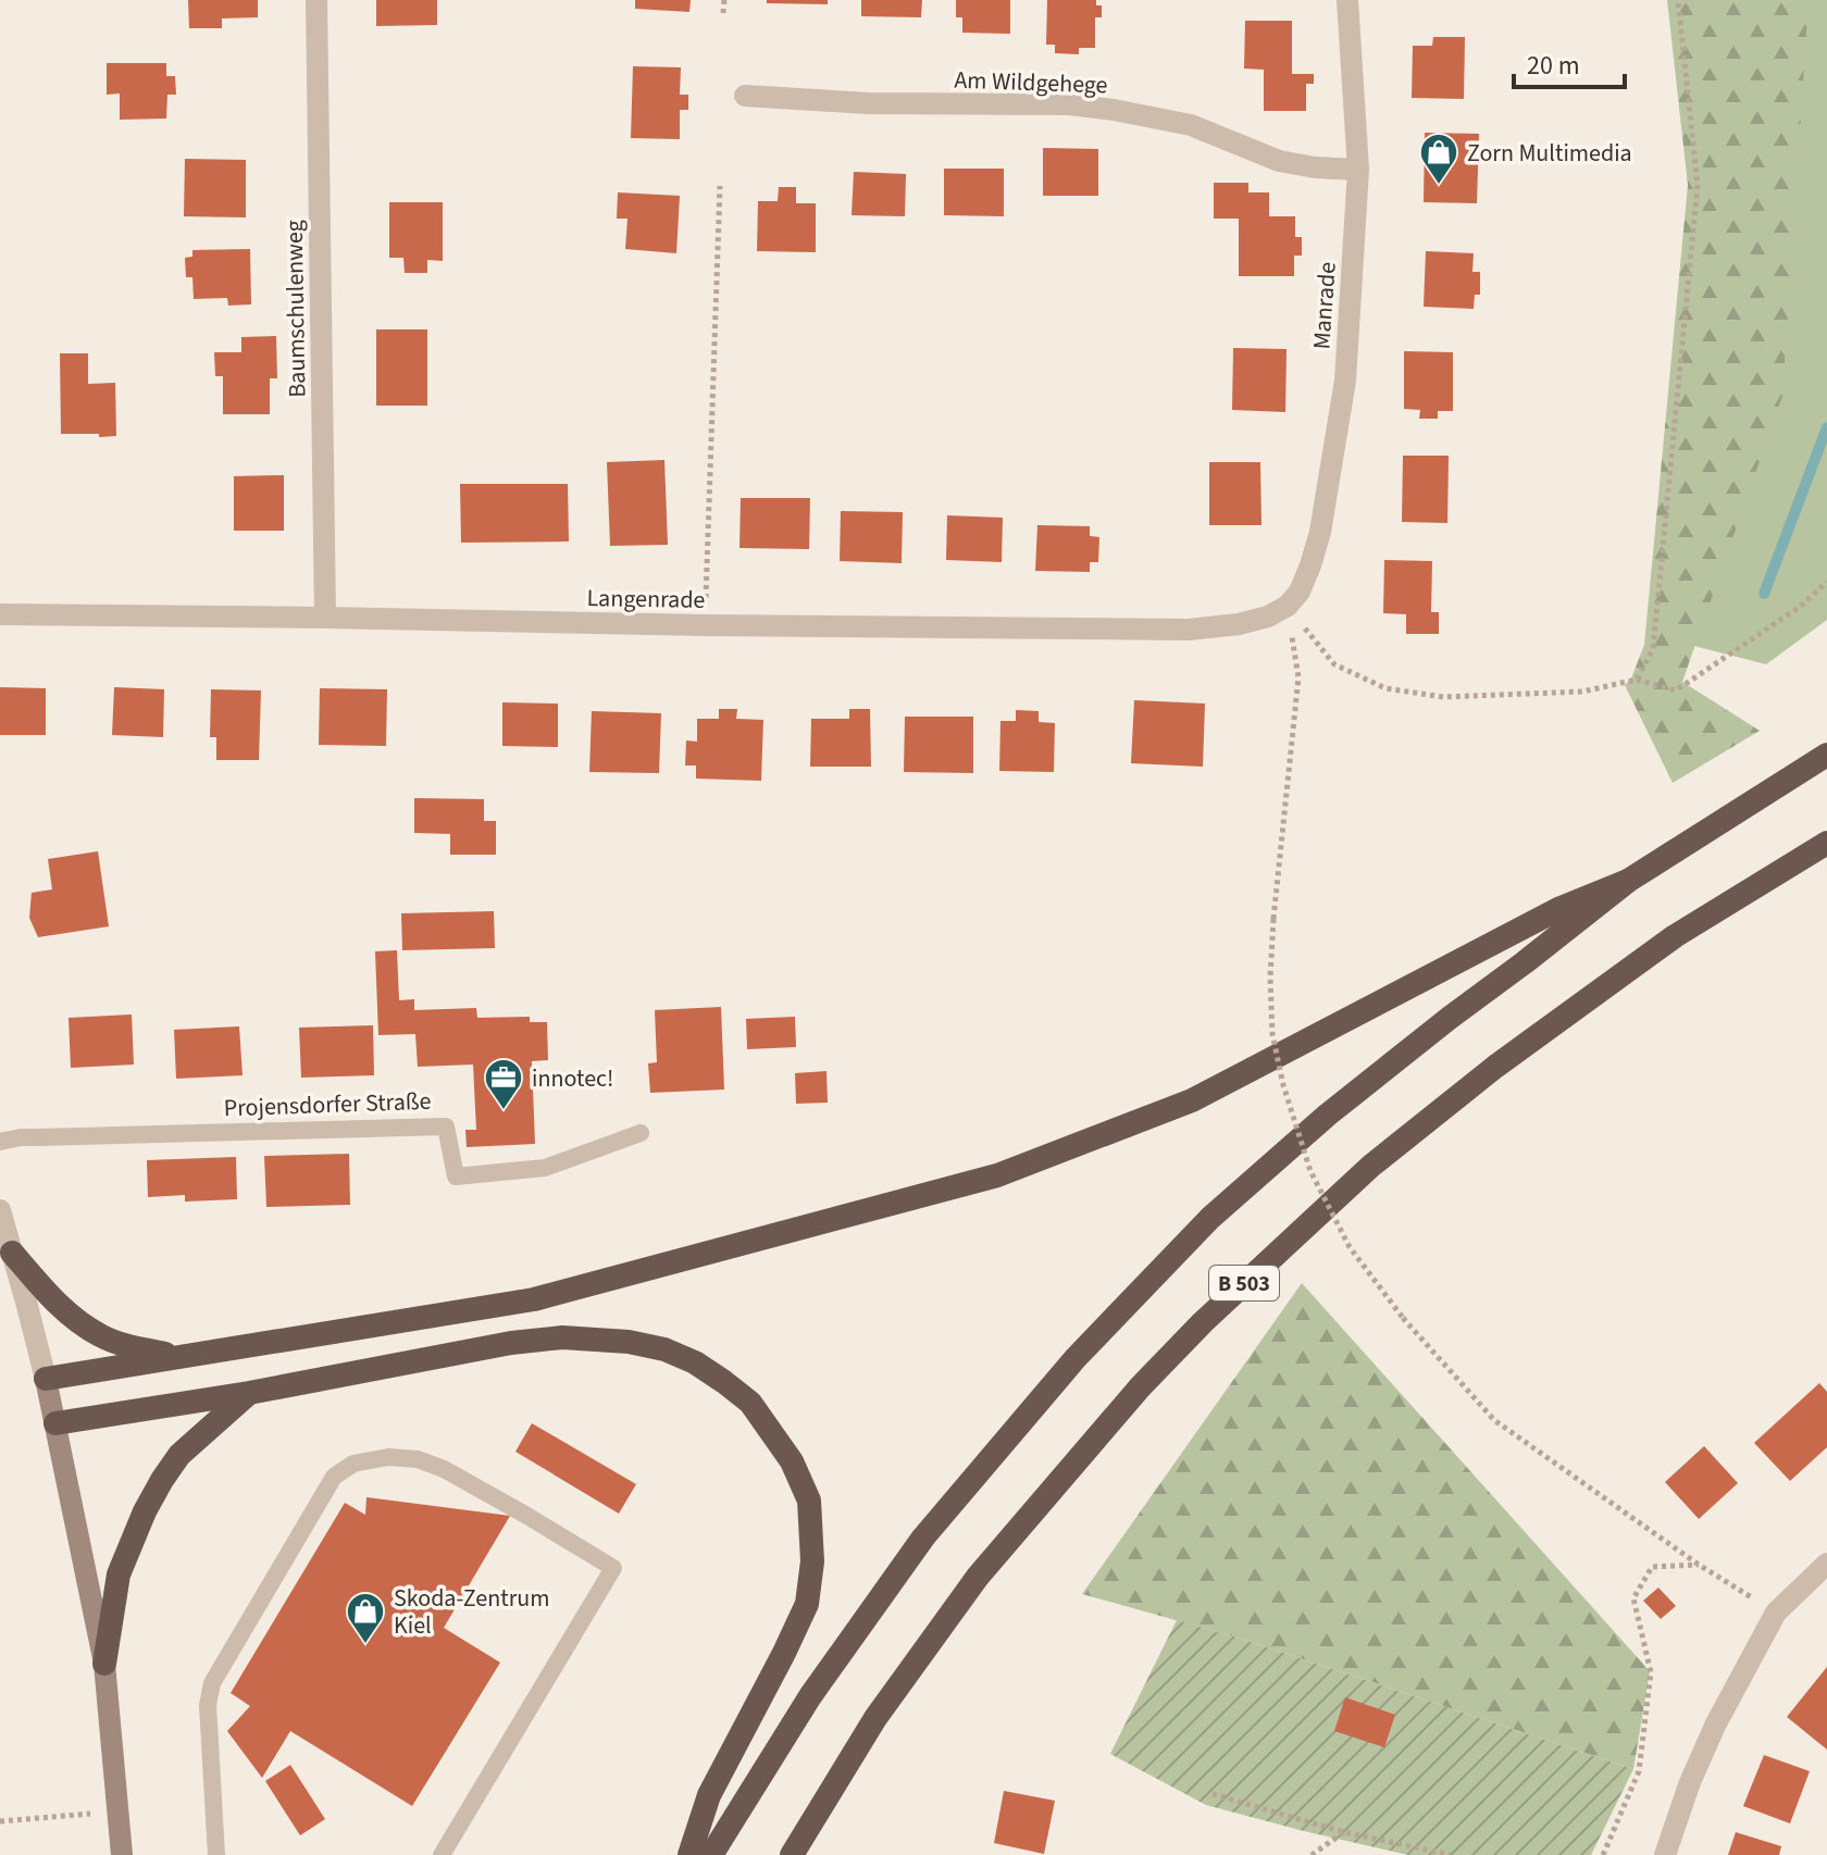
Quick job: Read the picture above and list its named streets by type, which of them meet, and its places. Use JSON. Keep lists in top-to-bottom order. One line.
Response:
{"streets":{"highway":["B 503"],"street":["Am Wildgehege","Manrade","Baumschulenweg","Langenrade"],"lane":["Projensdorfer Straße"]},"crossings":[["Am Wildgehege","Manrade"],["Manrade","Langenrade"],["Baumschulenweg","Langenrade"]],"places":{"shop":["Zorn Multimedia","Skoda-Zentrum Kiel"],"office":["innotec!"]},"scale_bar":"20 m"}
